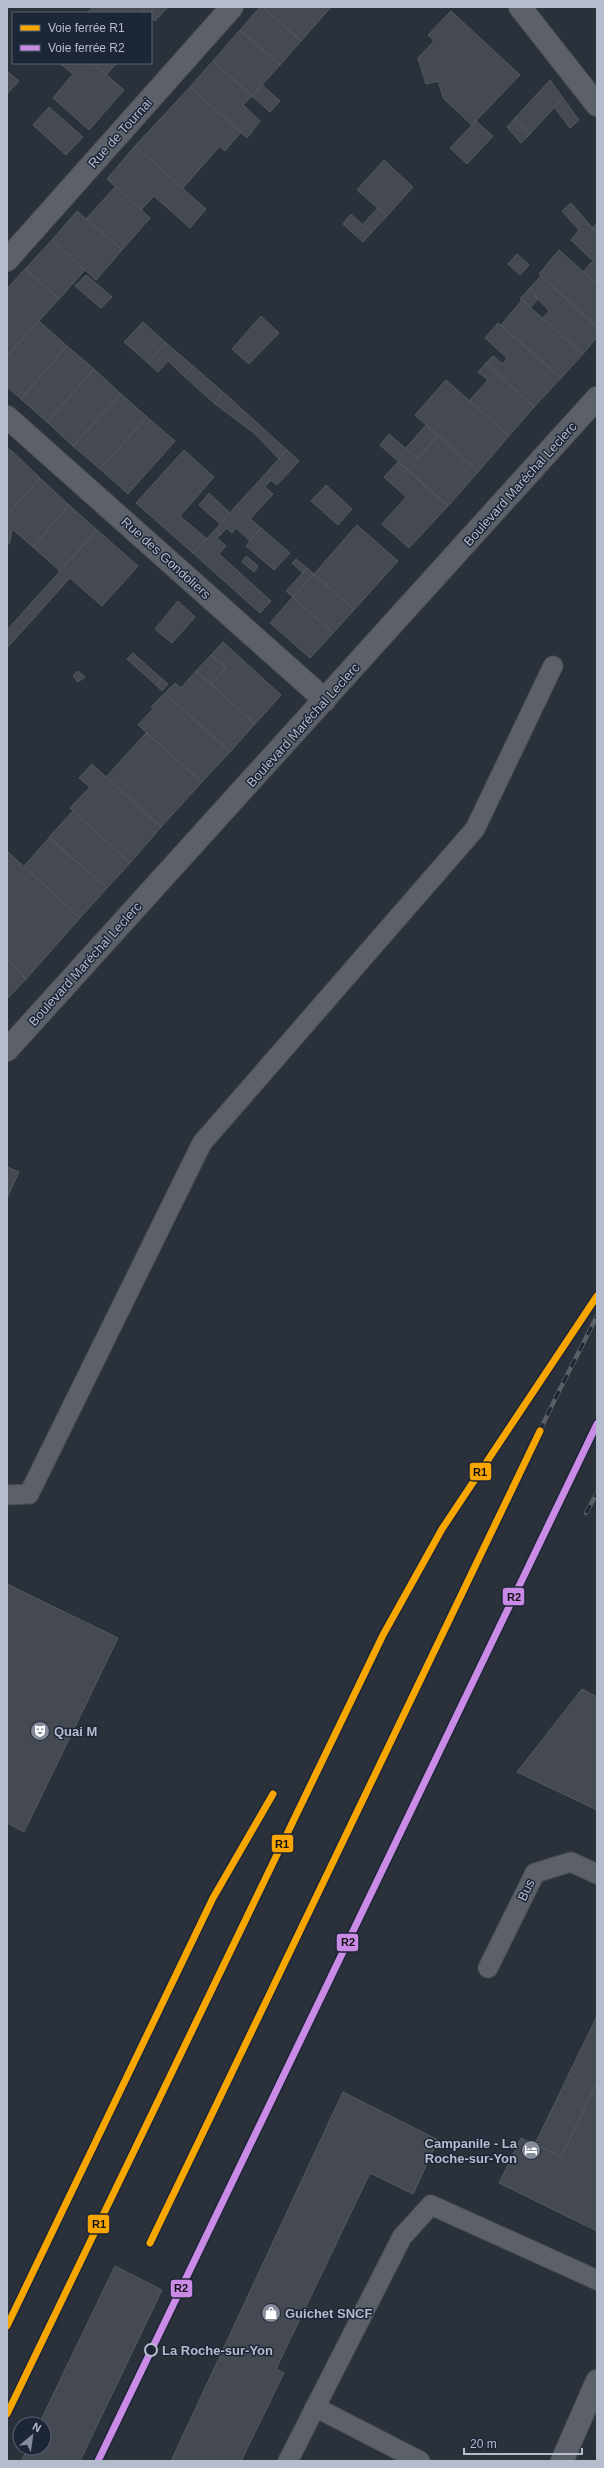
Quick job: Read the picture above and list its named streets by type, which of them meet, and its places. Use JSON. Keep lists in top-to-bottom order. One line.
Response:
{"streets":{"street":["Rue de Tournai","Boulevard Maréchal Leclerc","Rue des Gondoliers"],"lane":["Bus"]},"crossings":[["Boulevard Maréchal Leclerc","Rue des Gondoliers"]],"places":{"theatre":["Quai M"],"hotel":["Campanile - La Roche-sur-Yon"],"shop":["Guichet SNCF"],"other":["La Roche-sur-Yon"]},"lines":["rail line R1","rail line R2"],"legend":["Voie ferrée R1","Voie ferrée R2"],"scale_bar":"20 m","north":"top right"}
